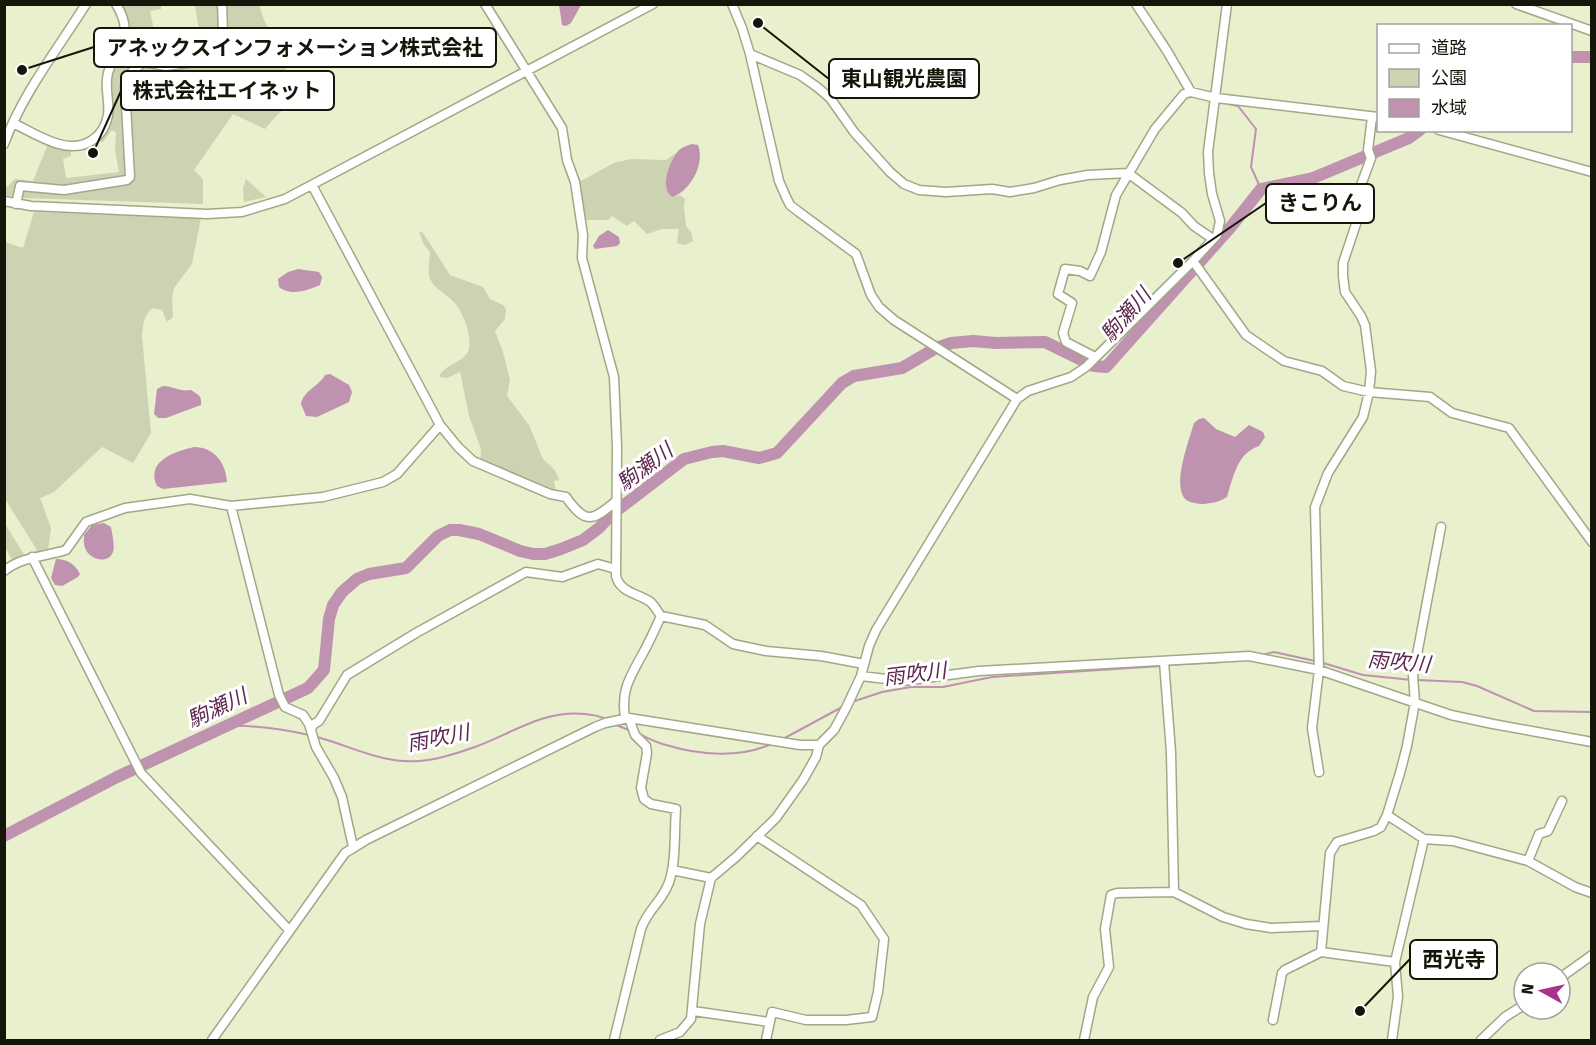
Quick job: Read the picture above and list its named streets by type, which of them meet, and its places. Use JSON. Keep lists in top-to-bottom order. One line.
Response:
{"water":["駒瀬川","雨吹川"],"places":["東山観光農園","アネックスインフォメーション株式会社","株式会社エイネット","きこりん","西光寺"],"legend":["道路","公園","水域"],"north":"left"}
